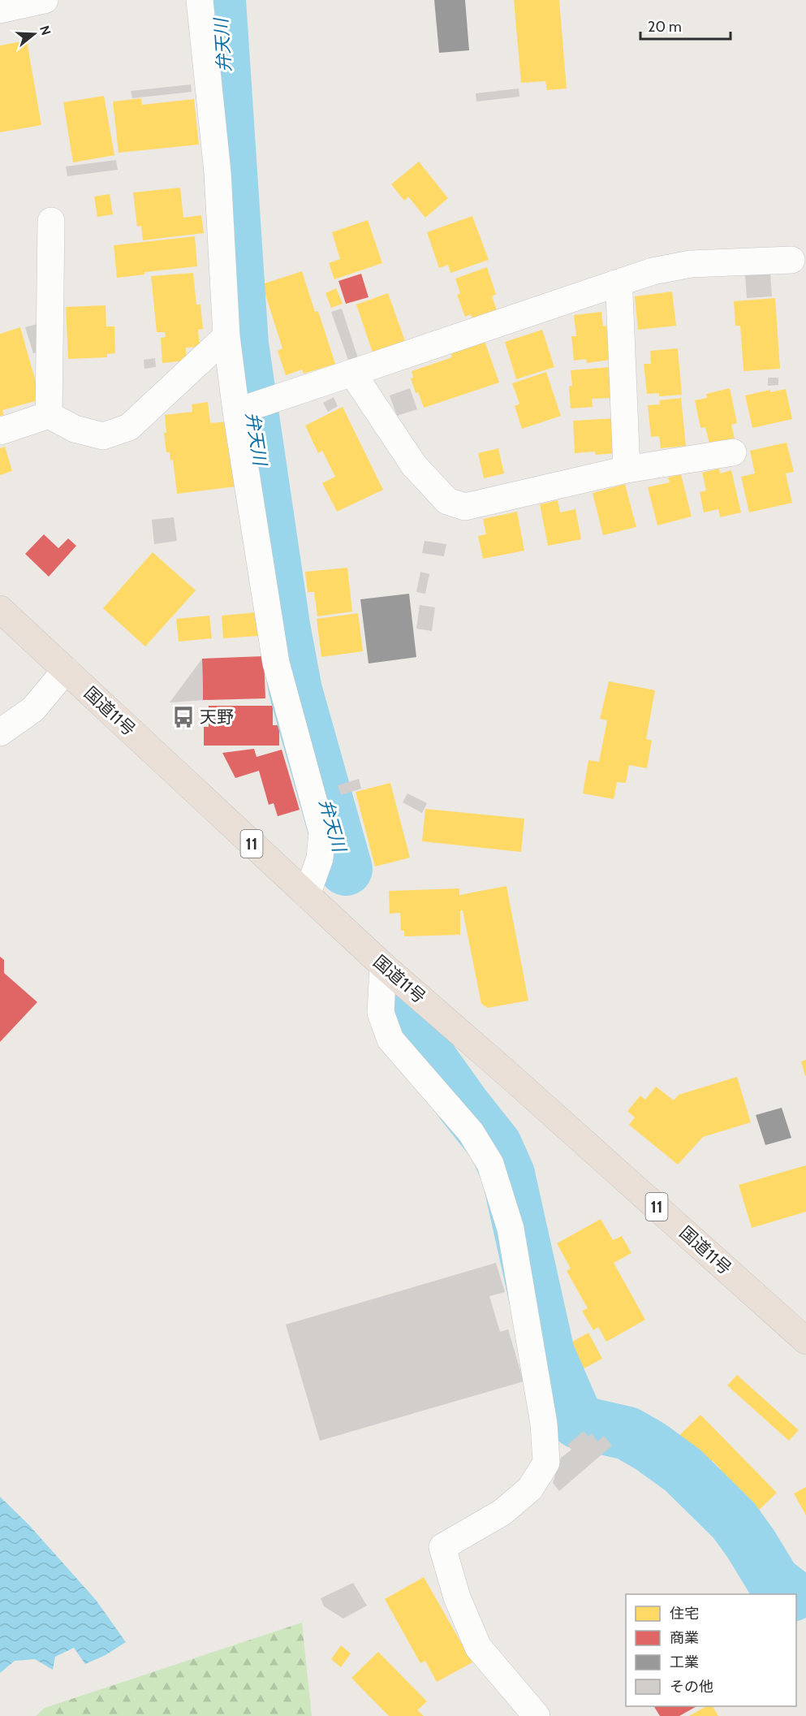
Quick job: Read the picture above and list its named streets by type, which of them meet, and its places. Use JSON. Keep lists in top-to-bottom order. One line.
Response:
{"streets":{"highway":["国道11号","11"]},"water":["弁天川"],"places":{"bus stop":["天野"]},"legend":["住宅","商業","工業","その他"],"scale_bar":"20 m","north":"right"}
